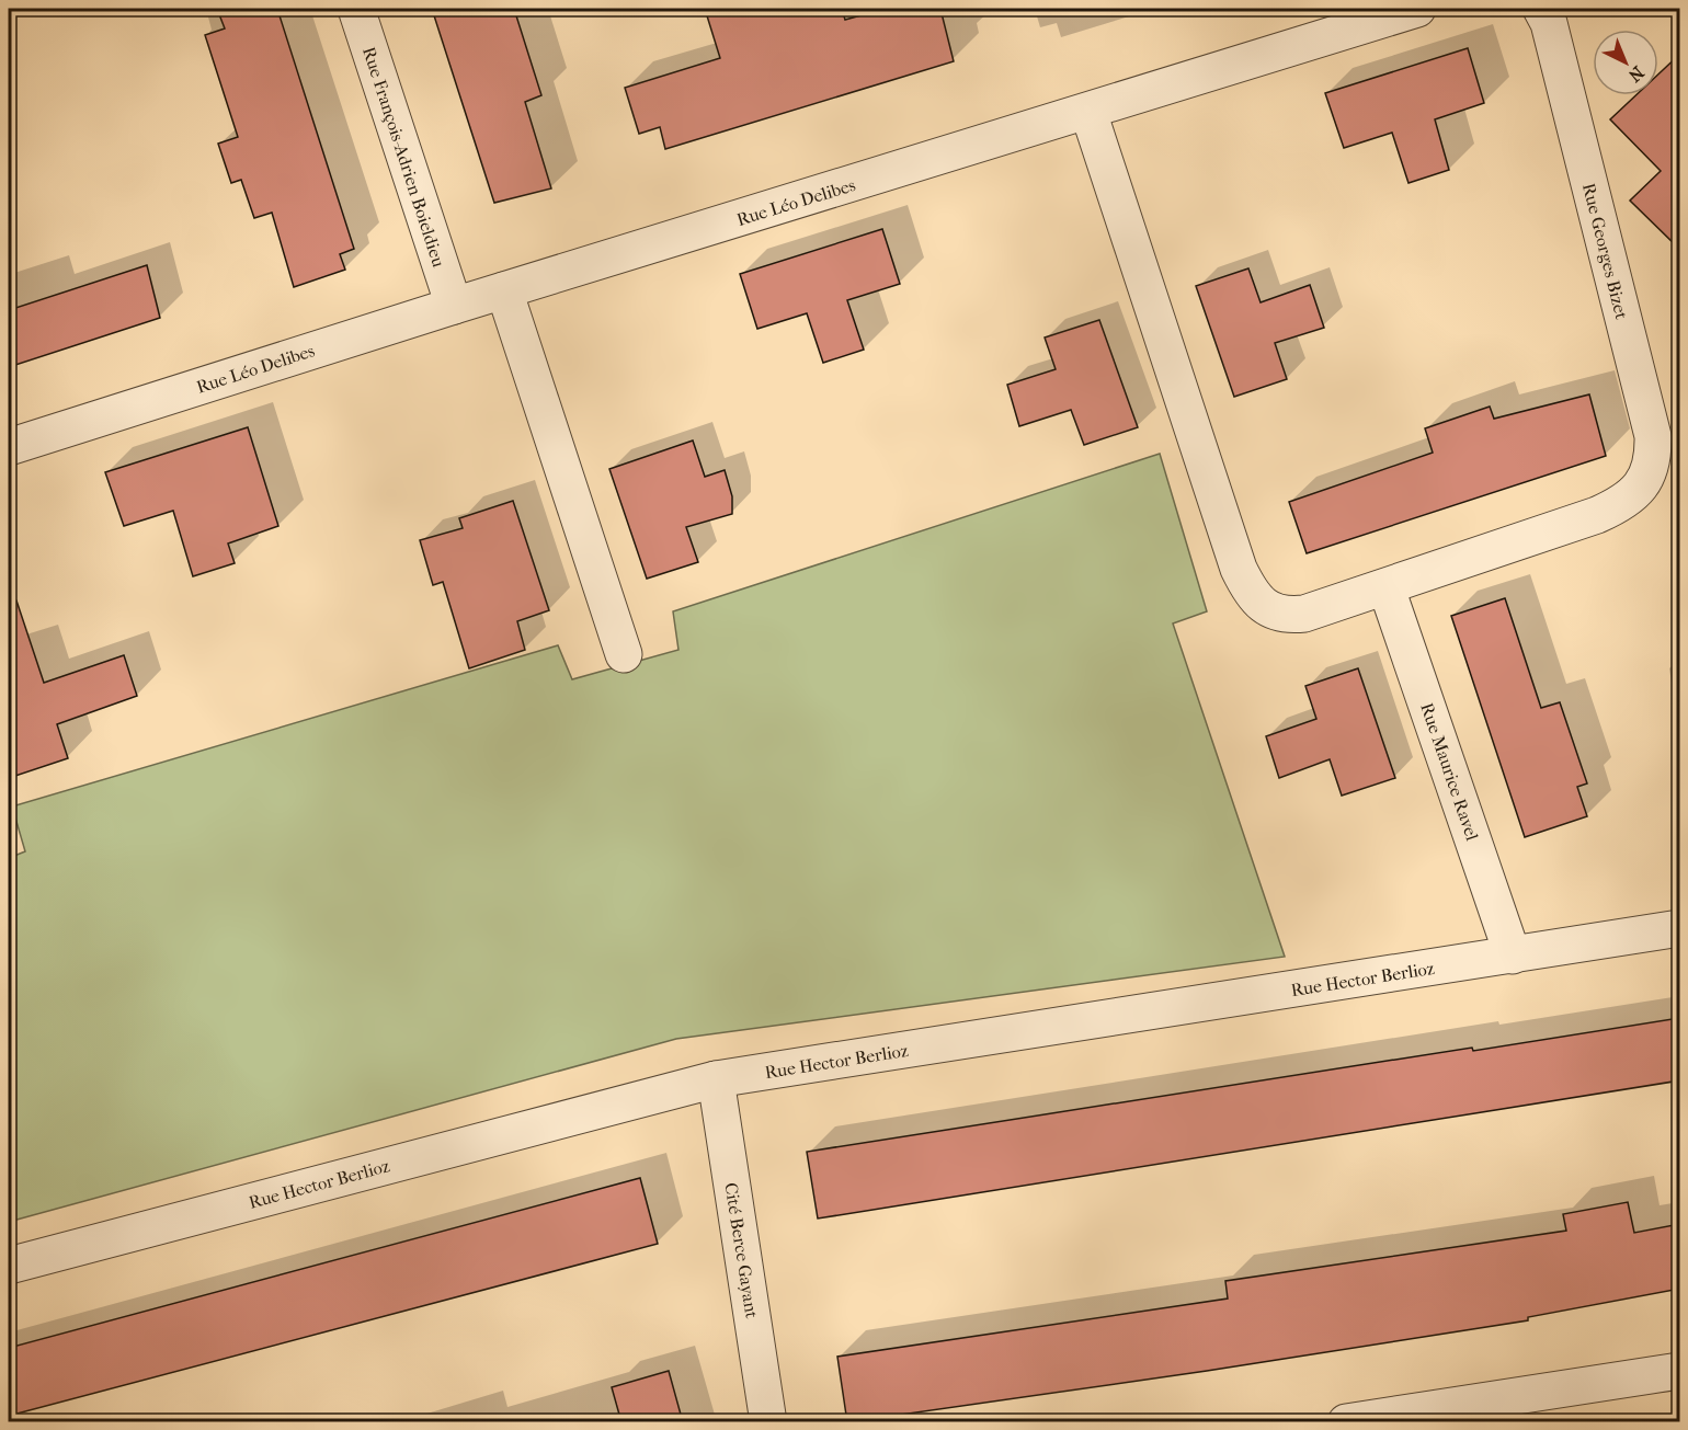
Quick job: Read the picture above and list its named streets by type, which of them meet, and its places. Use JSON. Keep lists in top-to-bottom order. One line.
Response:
{"streets":{"street":["Rue François-Adrien Boieldieu","Rue Léo Delibes","Rue Georges Bizet","Rue Maurice Ravel","Rue Hector Berlioz","Cité Berce Gayant"]},"crossings":[["Rue François-Adrien Boieldieu","Rue Léo Delibes"],["Rue Georges Bizet","Rue Maurice Ravel"],["Rue Maurice Ravel","Rue Hector Berlioz"],["Rue Hector Berlioz","Cité Berce Gayant"]],"north":"bottom right"}
